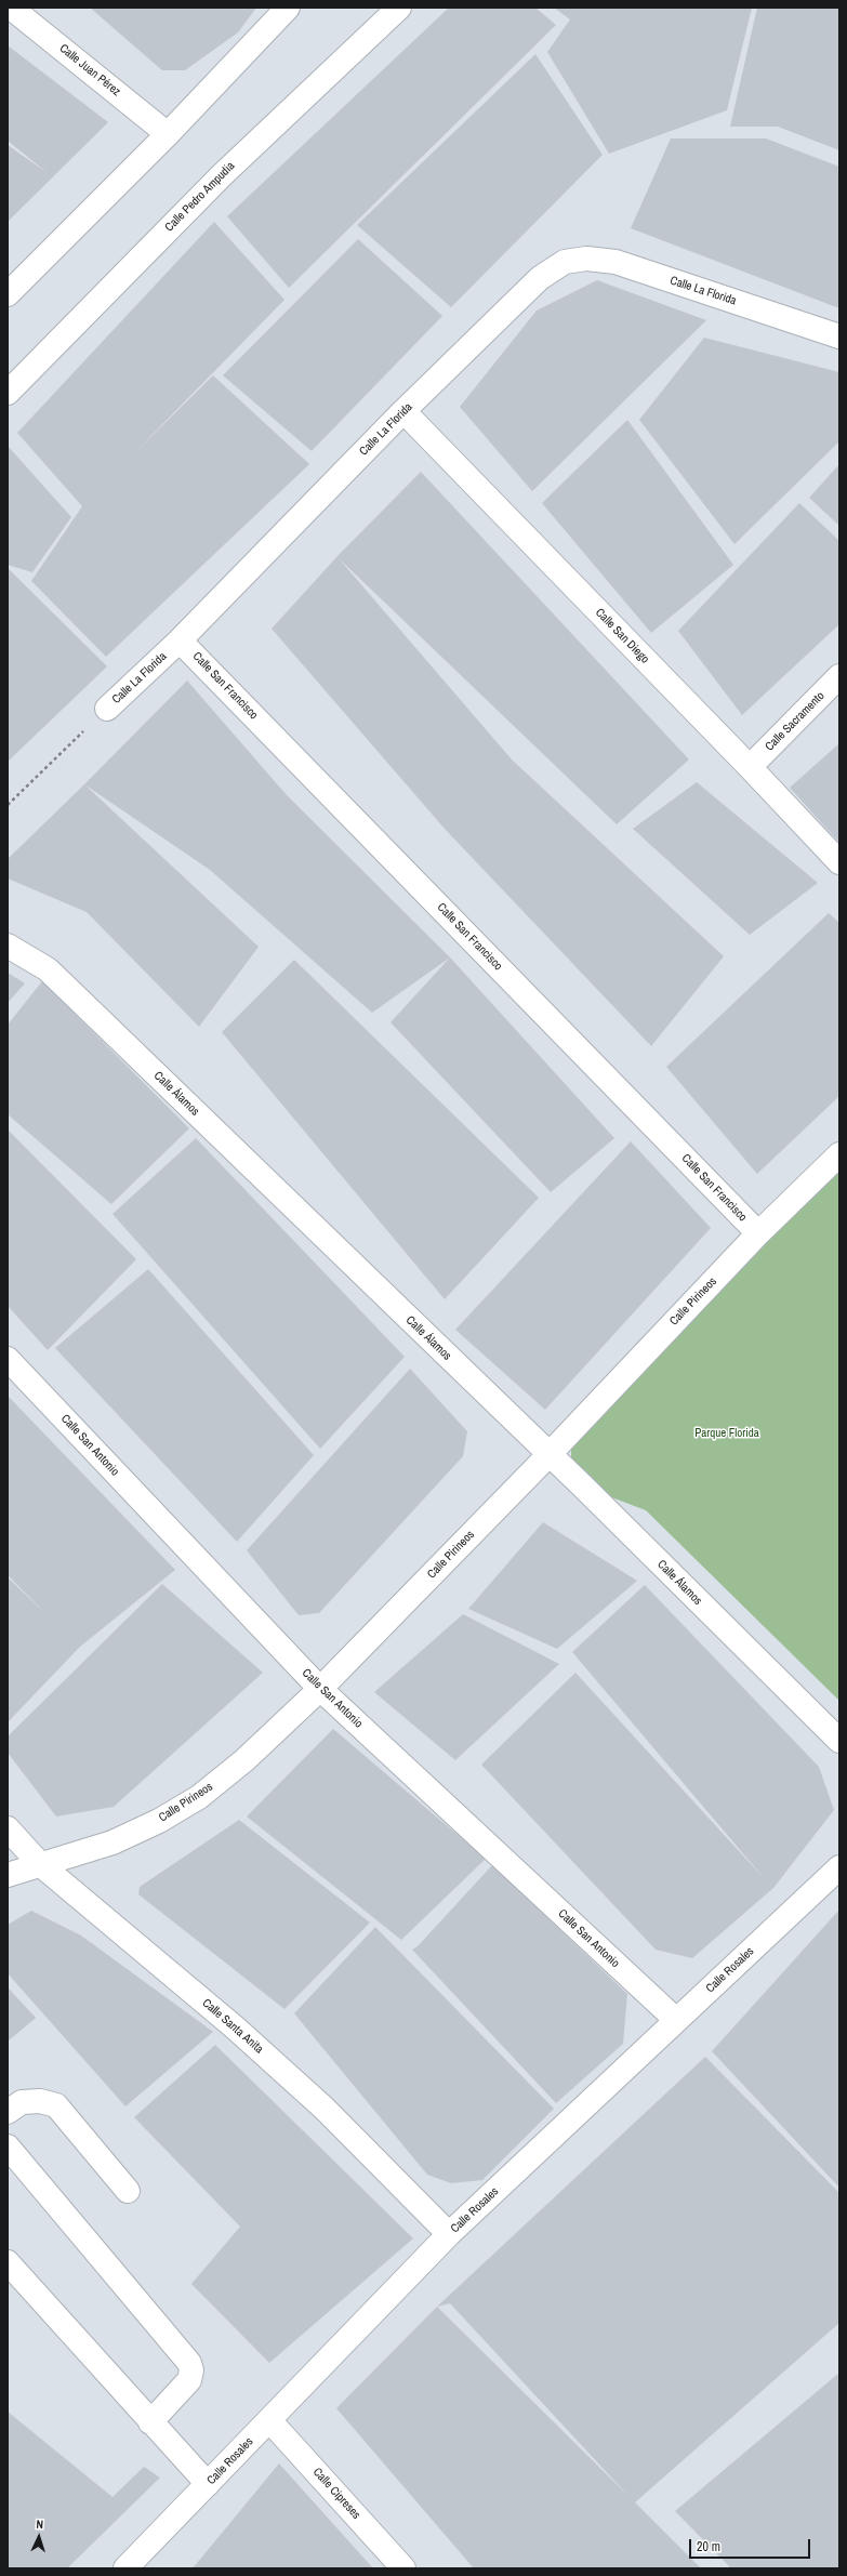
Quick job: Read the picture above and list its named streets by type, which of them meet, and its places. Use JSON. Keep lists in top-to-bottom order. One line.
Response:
{"streets":{"street":["Calle Juan Pérez","Calle Pedro Ampudia","Calle La Florida","Calle San Diego","Calle San Francisco","Calle Sacramento","Calle Álamos","Calle Pirineos","Calle San Antonio","Calle Rosales","Calle Santa Anita","Calle Cipreses"]},"crossings":[["Calle La Florida","Calle San Diego"],["Calle La Florida","Calle San Francisco"],["Calle San Diego","Calle Sacramento"],["Calle San Francisco","Calle Pirineos"],["Calle Álamos","Calle Pirineos"],["Calle Pirineos","Calle San Antonio"],["Calle Pirineos","Calle Santa Anita"],["Calle San Antonio","Calle Rosales"],["Calle Rosales","Calle Santa Anita"],["Calle Rosales","Calle Cipreses"]],"parks":["Parque Florida"],"scale_bar":"20 m","north":"top"}
